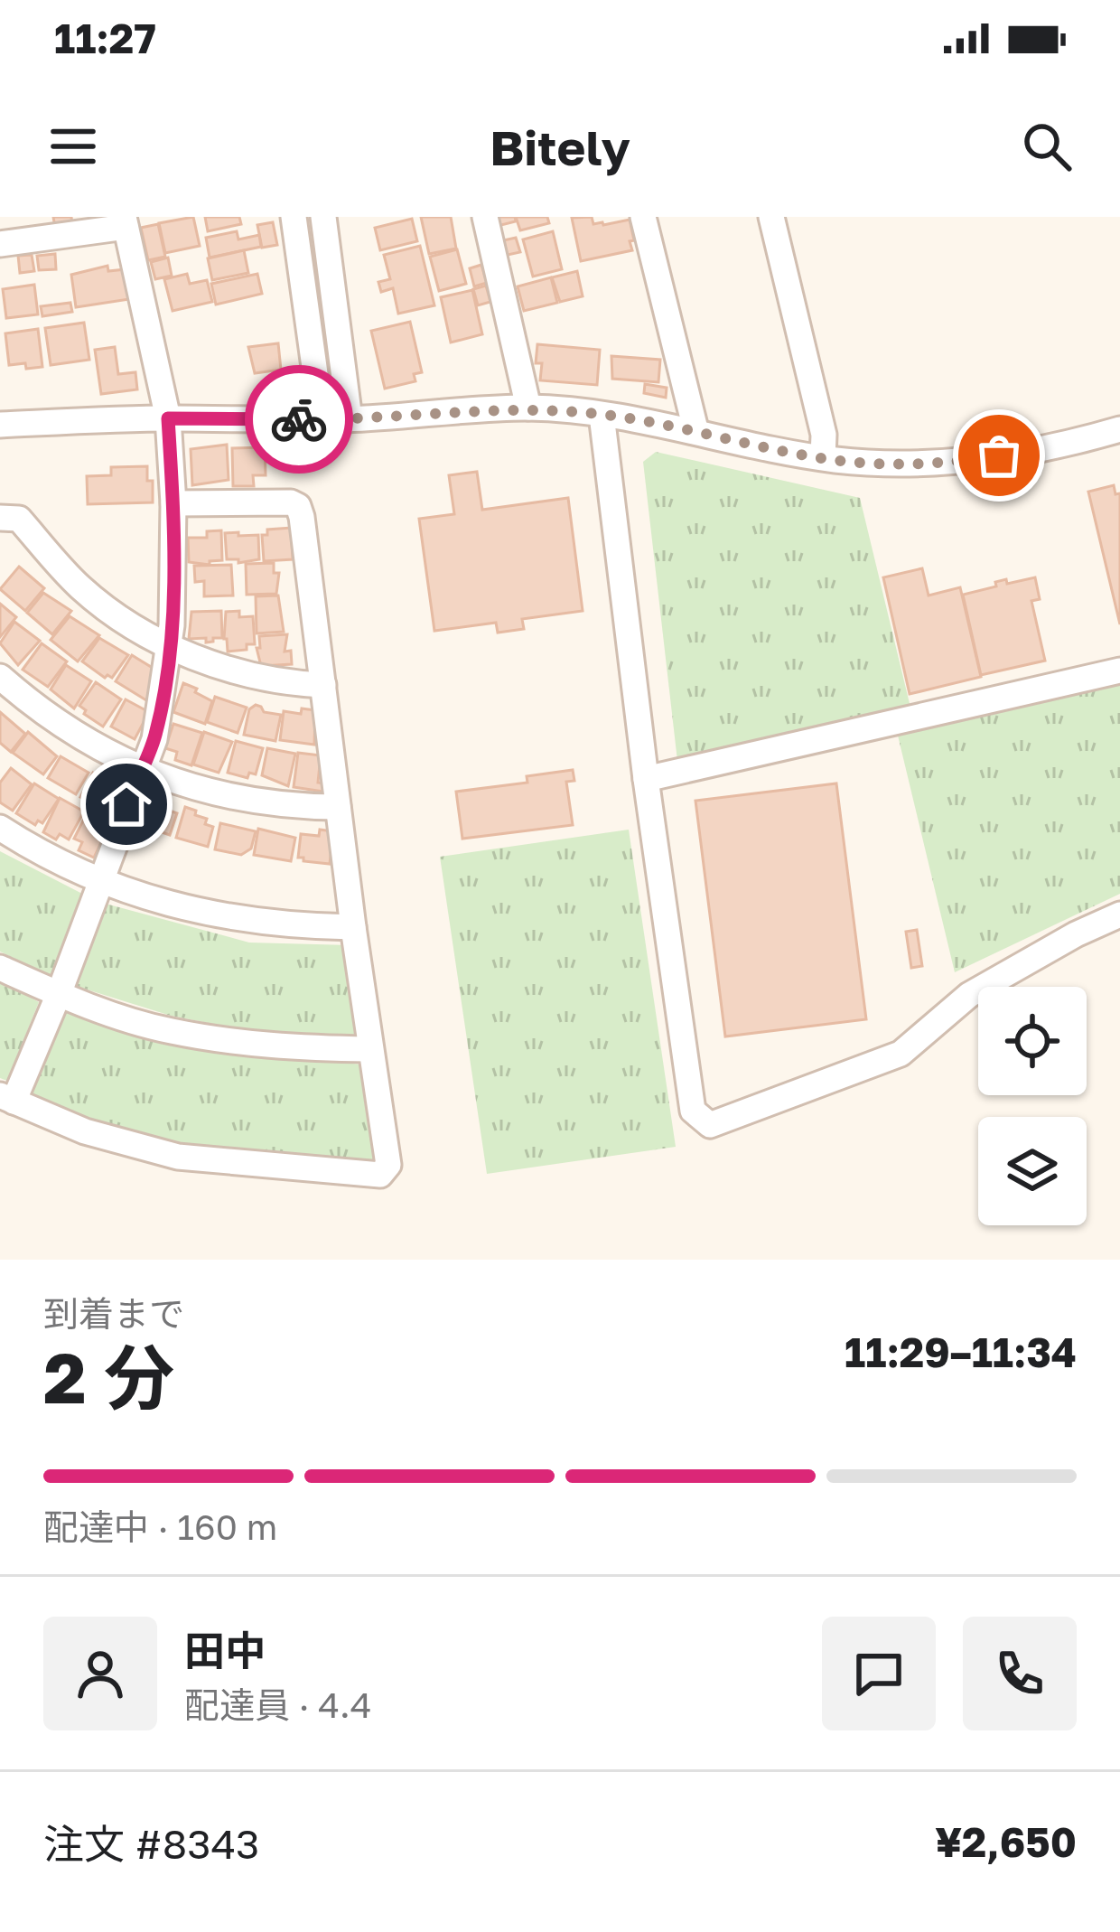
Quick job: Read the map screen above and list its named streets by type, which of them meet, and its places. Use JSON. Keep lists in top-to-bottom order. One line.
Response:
{"page":{"status":"11:27","header":"Bitely","heading":["2 分","到着まで","11:29–11:34"],"panel":["田中","配達員 · 4.4","注文 #8343","¥2,650"],"bar":"配達中 · 160 m"}}
